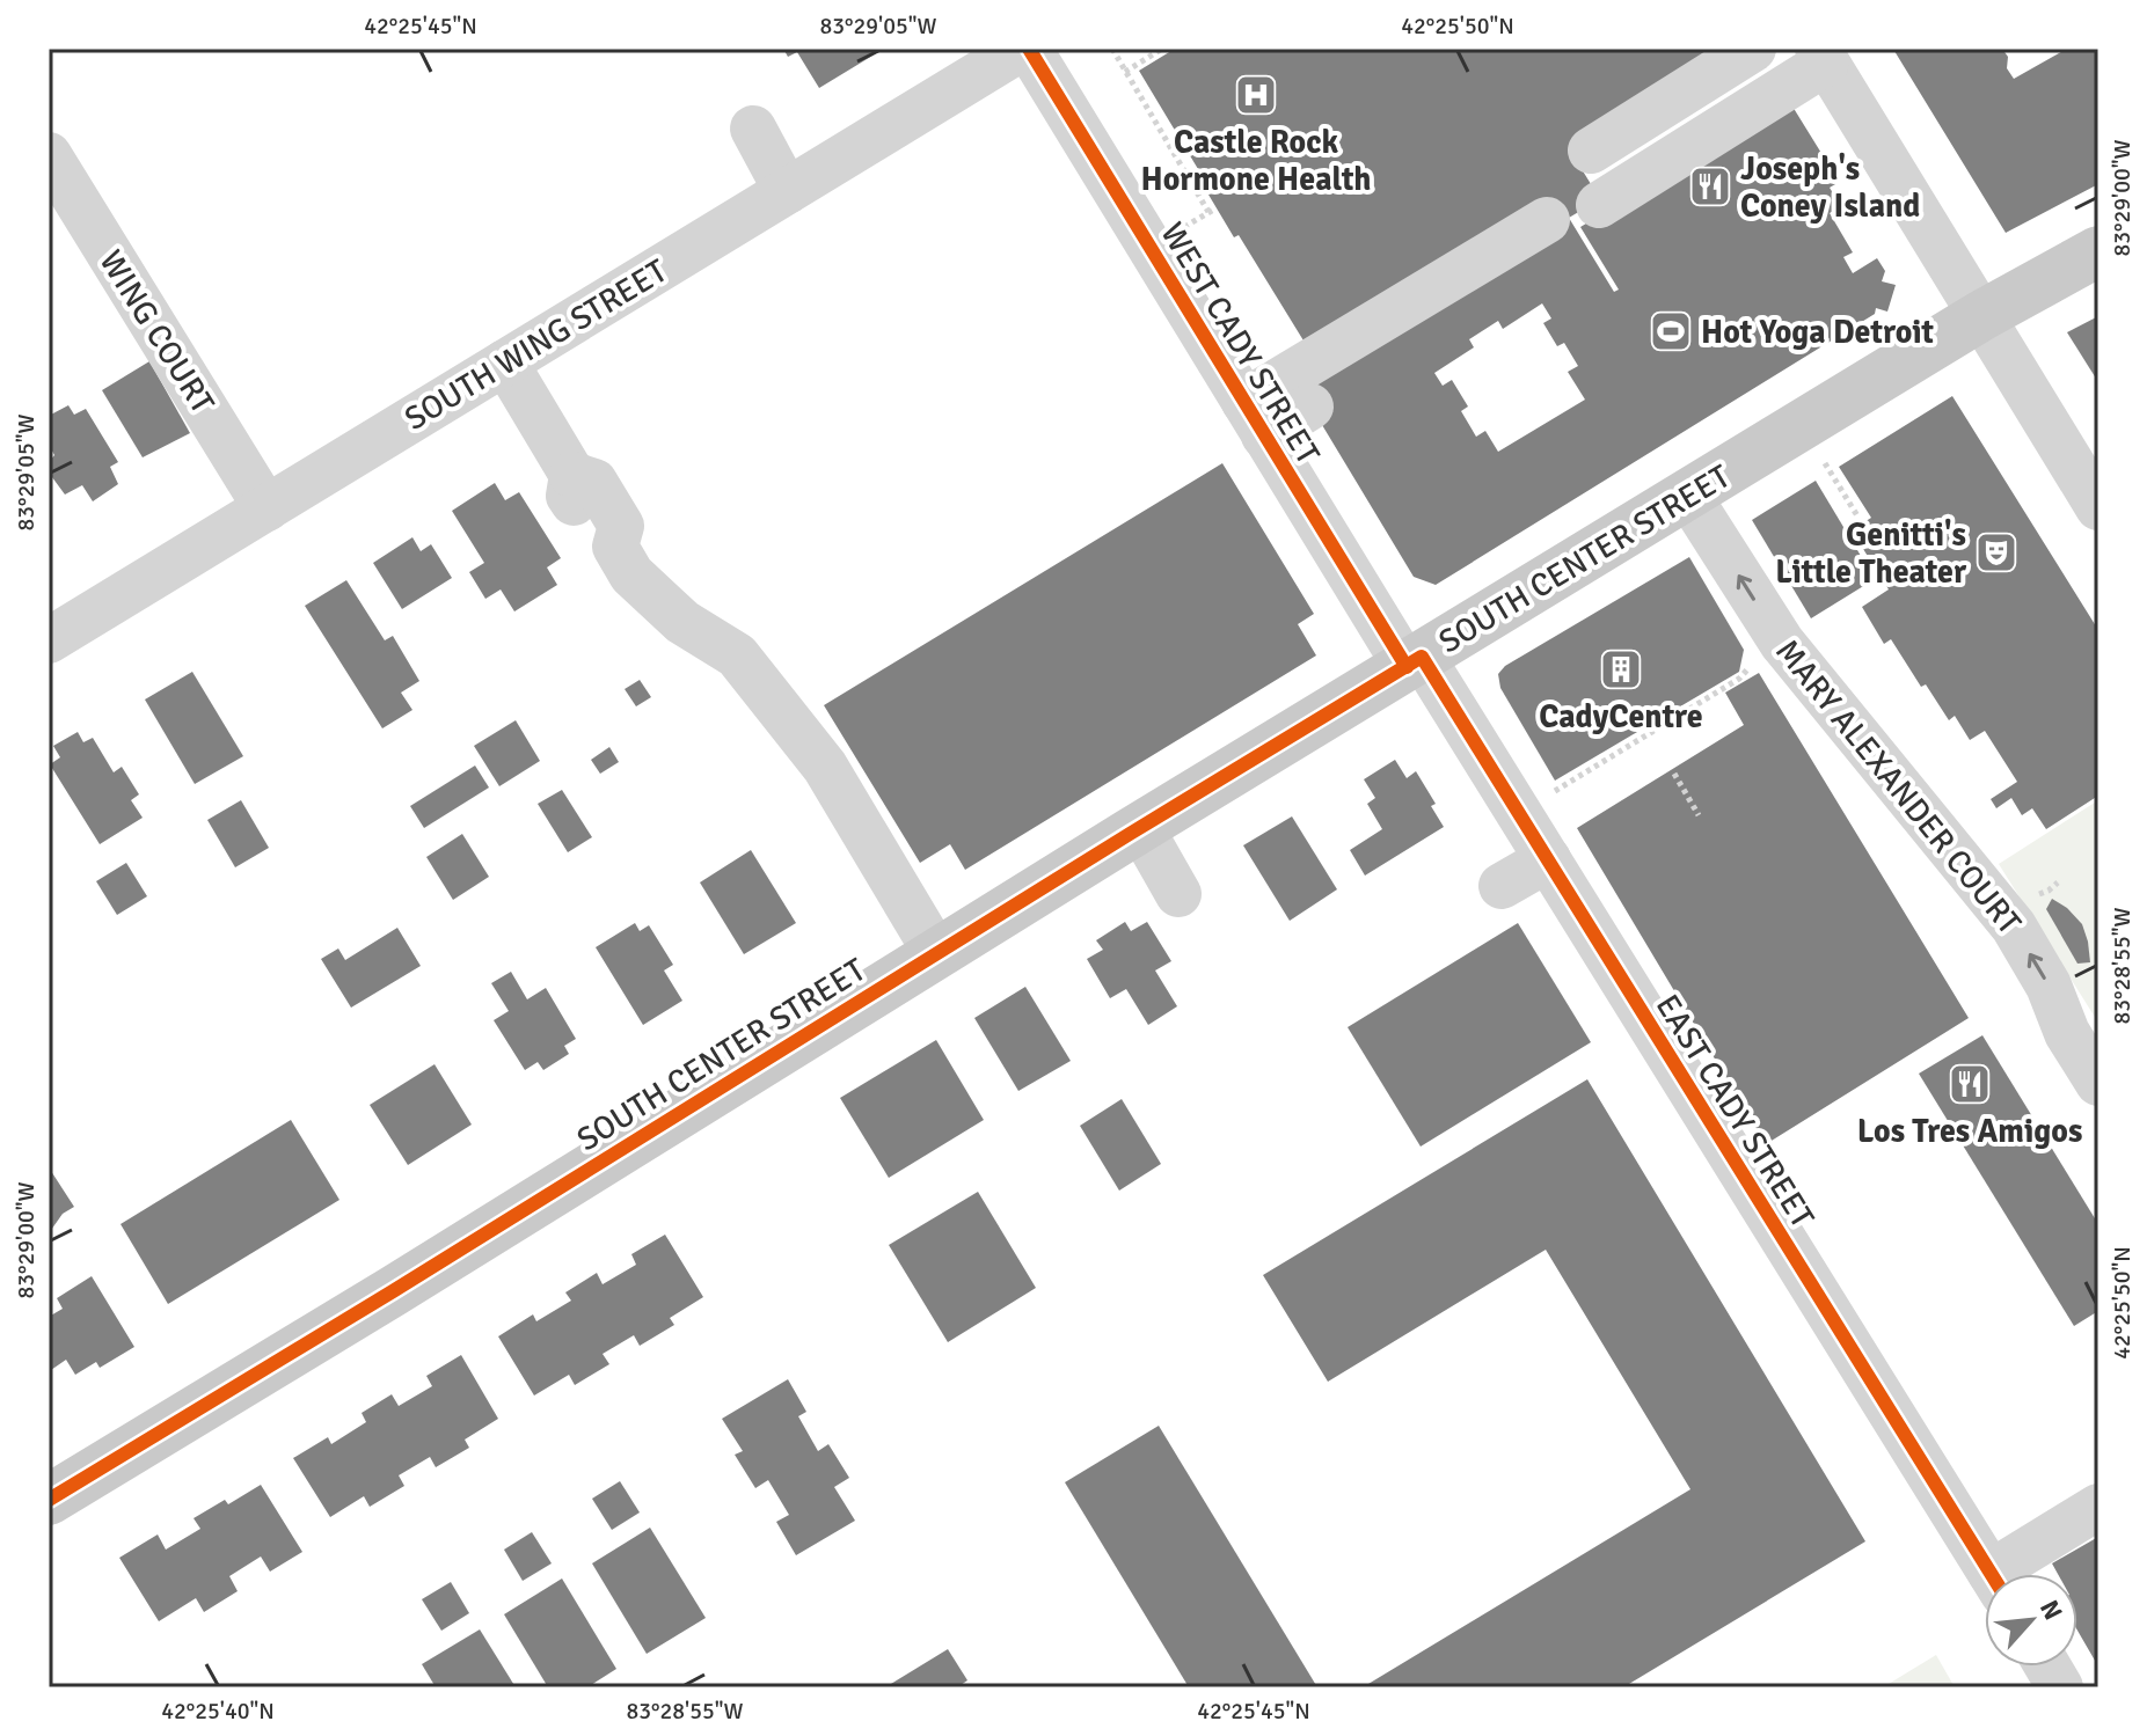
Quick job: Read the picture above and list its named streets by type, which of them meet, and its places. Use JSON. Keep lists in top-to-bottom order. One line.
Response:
{"streets":{"main road":["SOUTH CENTER STREET"],"street":["WING COURT","WEST CADY STREET","SOUTH WING STREET","MARY ALEXANDER COURT","EAST CADY STREET"]},"crossings":[["WING COURT","SOUTH WING STREET"],["WEST CADY STREET","SOUTH CENTER STREET"],["WEST CADY STREET","EAST CADY STREET"],["SOUTH CENTER STREET","MARY ALEXANDER COURT"],["SOUTH CENTER STREET","EAST CADY STREET"]],"places":{"hospital":["Castle Rock Hormone Health"],"restaurant":["Joseph's Coney Island","Los Tres Amigos"],"sports":["Hot Yoga Detroit"],"theatre":["Genitti's Little Theater"],"building":["CadyCentre"]},"north":"top right","coordinates":["42°25'45\"N","83°29'05\"W","42°25'50\"N","83°29'00\"W","83°28'55\"W","42°25'40\"N"]}
